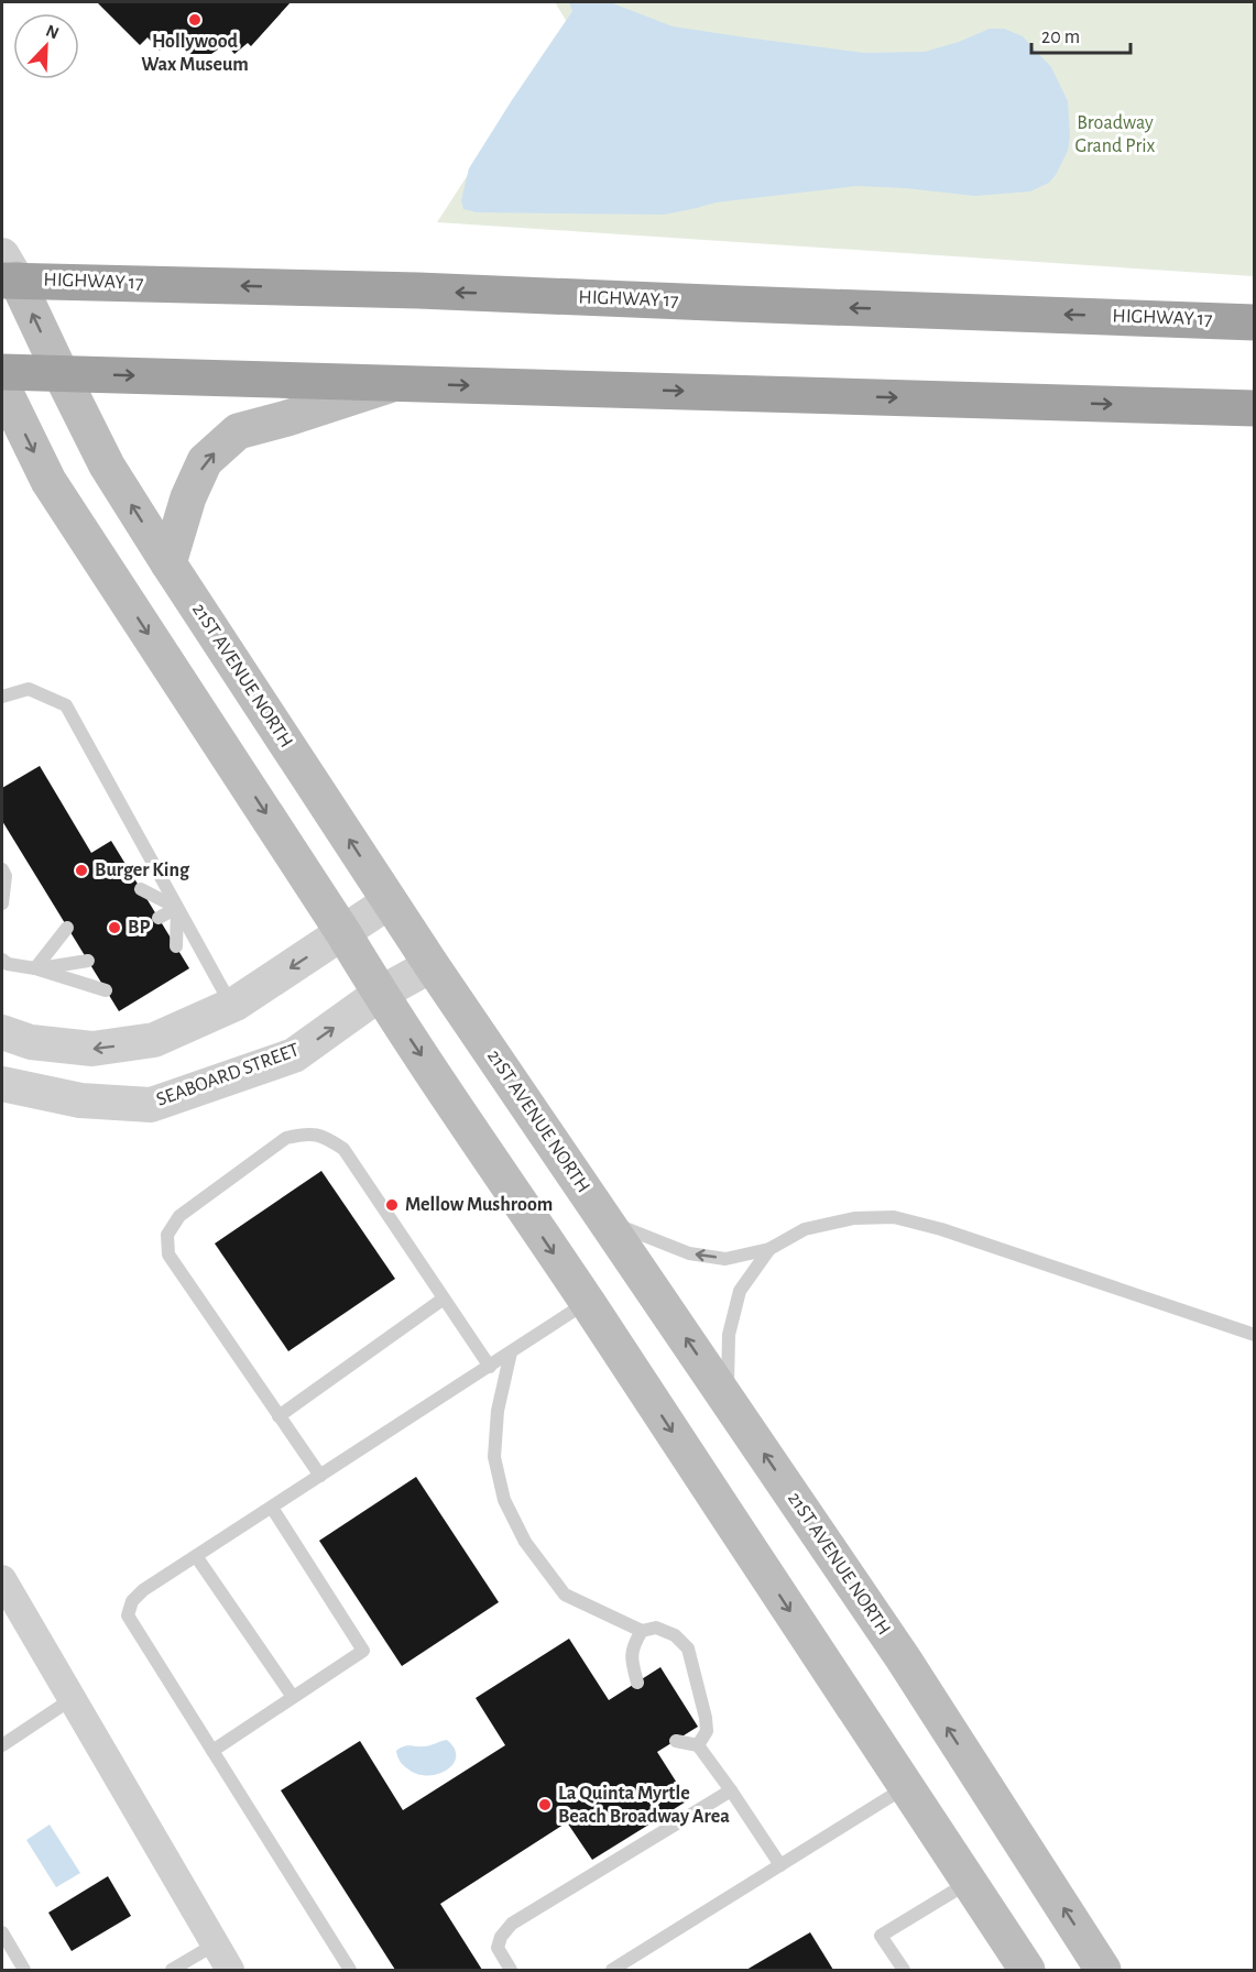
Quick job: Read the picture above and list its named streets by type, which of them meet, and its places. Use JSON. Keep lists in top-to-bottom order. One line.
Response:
{"streets":{"highway":["HIGHWAY 17"],"main road":["21ST AVENUE NORTH"],"street":["SEABOARD STREET"]},"crossings":[["HIGHWAY 17","21ST AVENUE NORTH"],["21ST AVENUE NORTH","SEABOARD STREET"]],"parks":["Broadway Grand Prix"],"places":["Hollywood Wax Museum","Burger King","BP","Mellow Mushroom","La Quinta Myrtle Beach Broadway Area"],"scale_bar":"20 m","north":"top right"}
